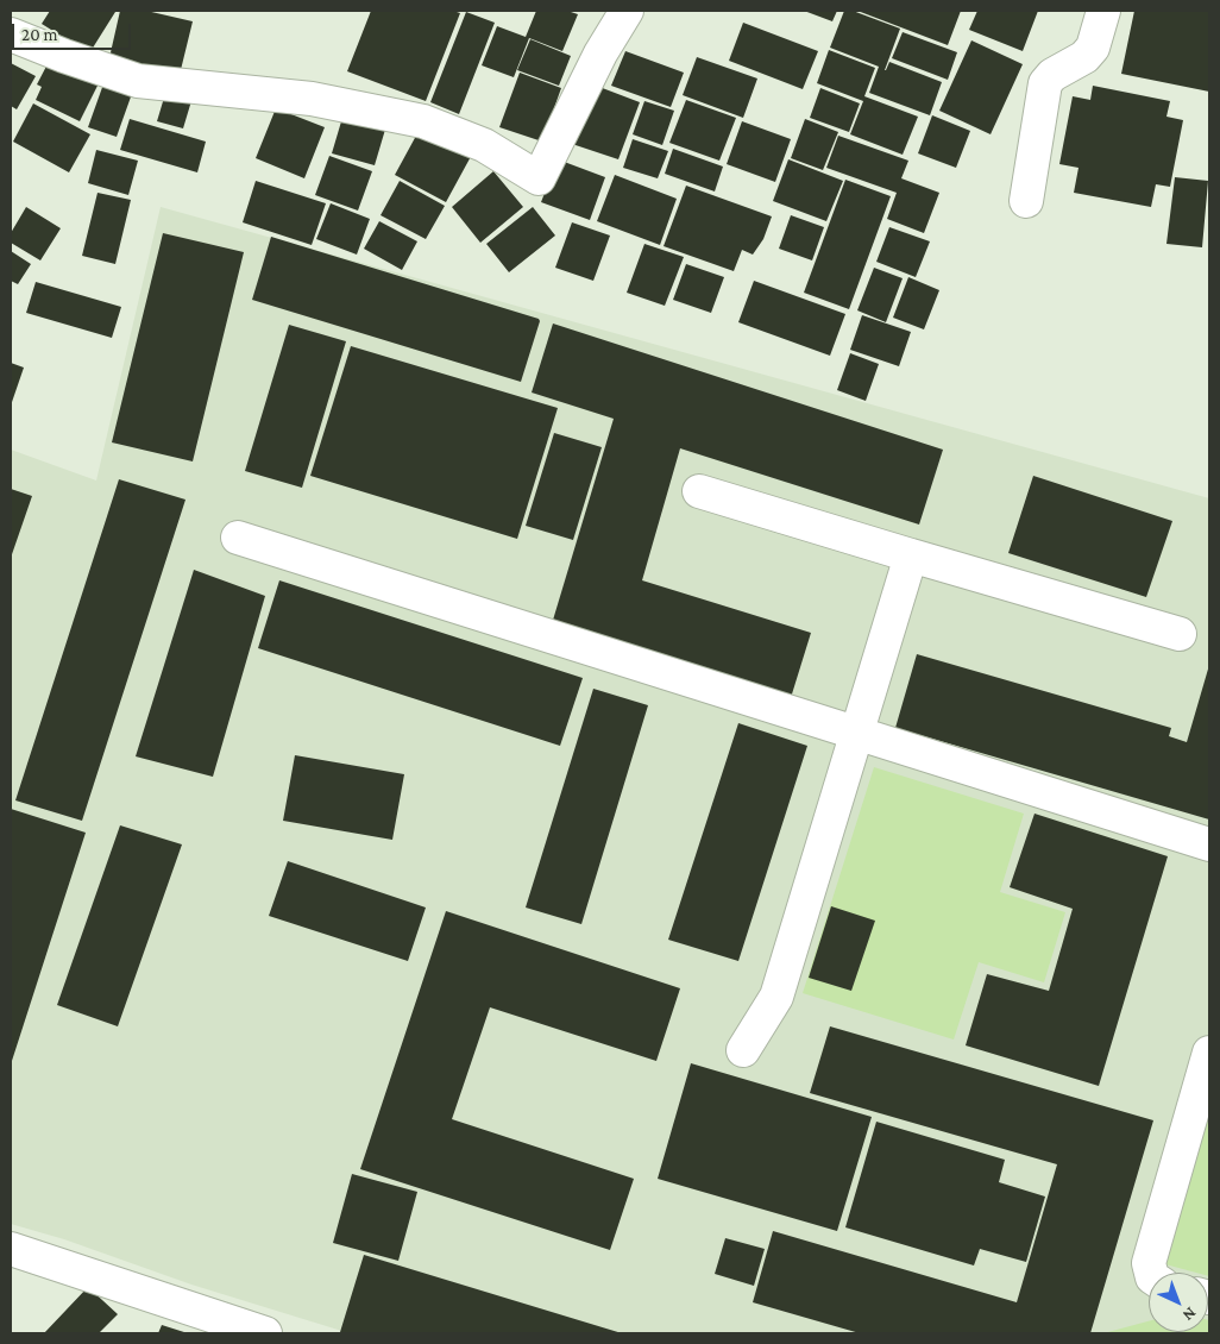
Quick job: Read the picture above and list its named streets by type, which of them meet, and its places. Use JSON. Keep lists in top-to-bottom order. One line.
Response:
{"scale_bar":"20 m","north":"bottom right"}
